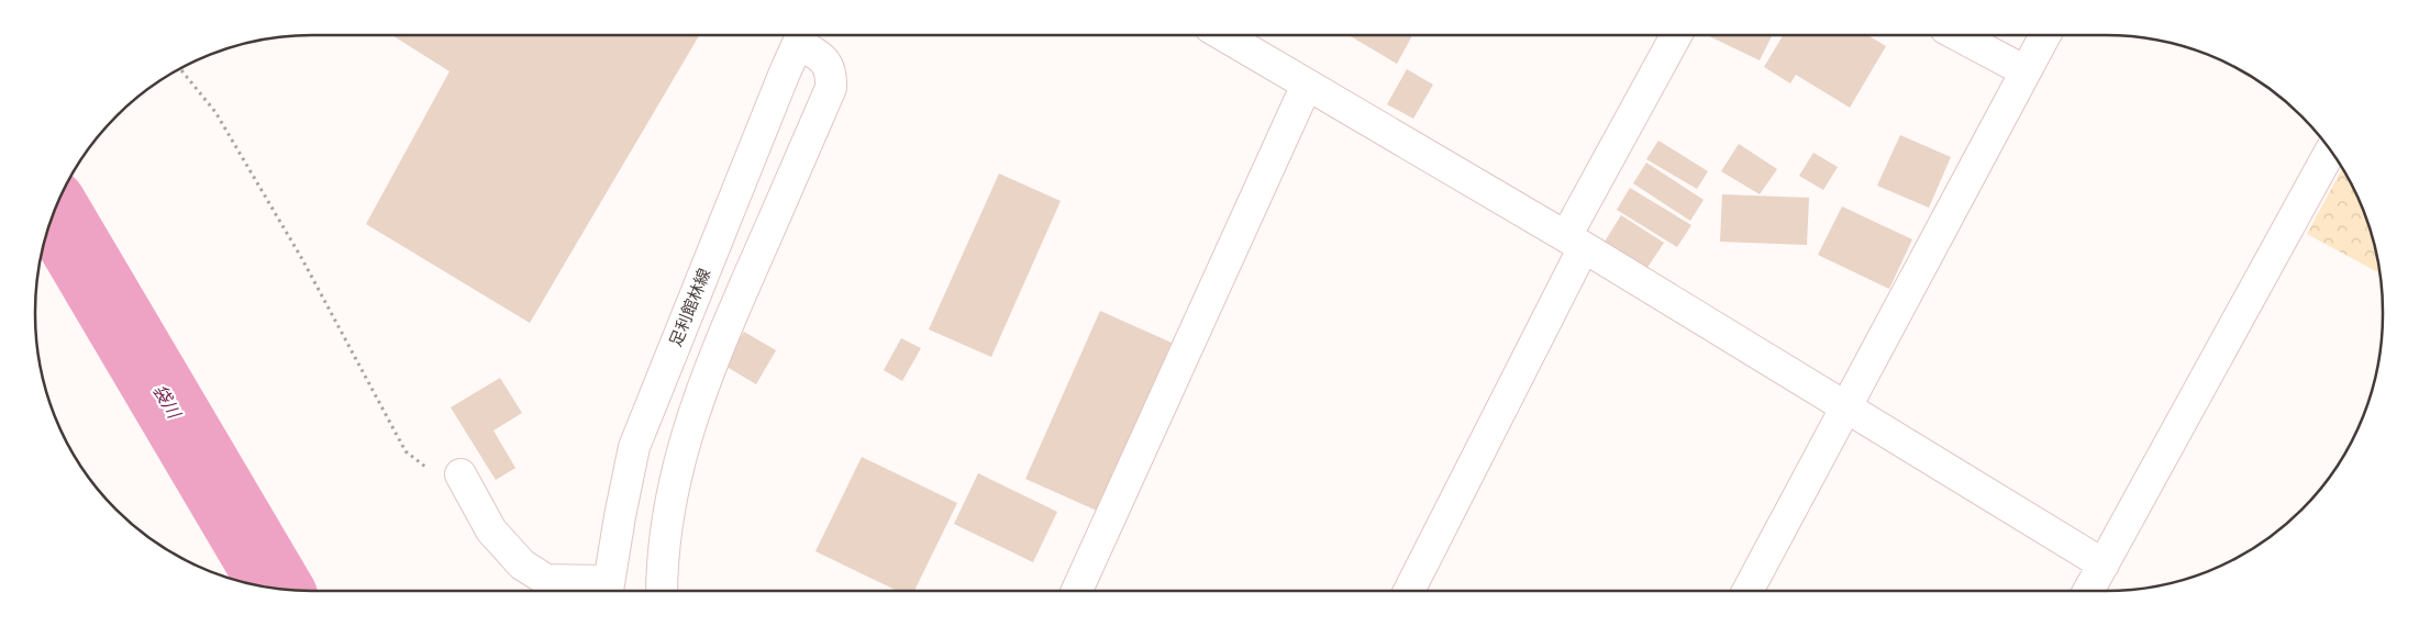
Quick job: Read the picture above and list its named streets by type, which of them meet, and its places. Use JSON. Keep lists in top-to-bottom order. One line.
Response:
{"streets":{"street":["足利館林線"]},"water":["袋川"]}
